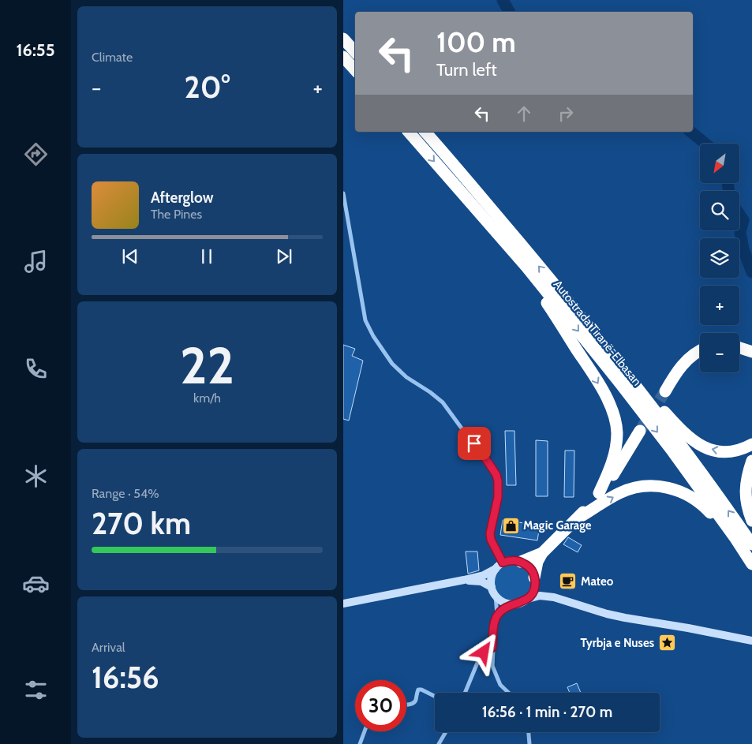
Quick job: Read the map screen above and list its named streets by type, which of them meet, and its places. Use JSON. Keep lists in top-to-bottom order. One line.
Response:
{"streets":{"highway":["Autostrada Tiranë-Elbasan"]},"places":{"shop":["Magic Garage"],"cafe":["Mateo"],"place":["Tyrbja e Nuses"]},"north":"bottom left","page":{"tabs":"16:55","tile":["Climate",["22","km/h"],["Range · 54%","270 km"],["Arrival","16:56"]],"turn":["100 m","Turn left"],"heat":["−","20°","+"],"map_buttons":["+","−"],"song":["Afterglow","The Pines"],"limit":"30","trip":"16:56 · 1 min · 270 m"}}
